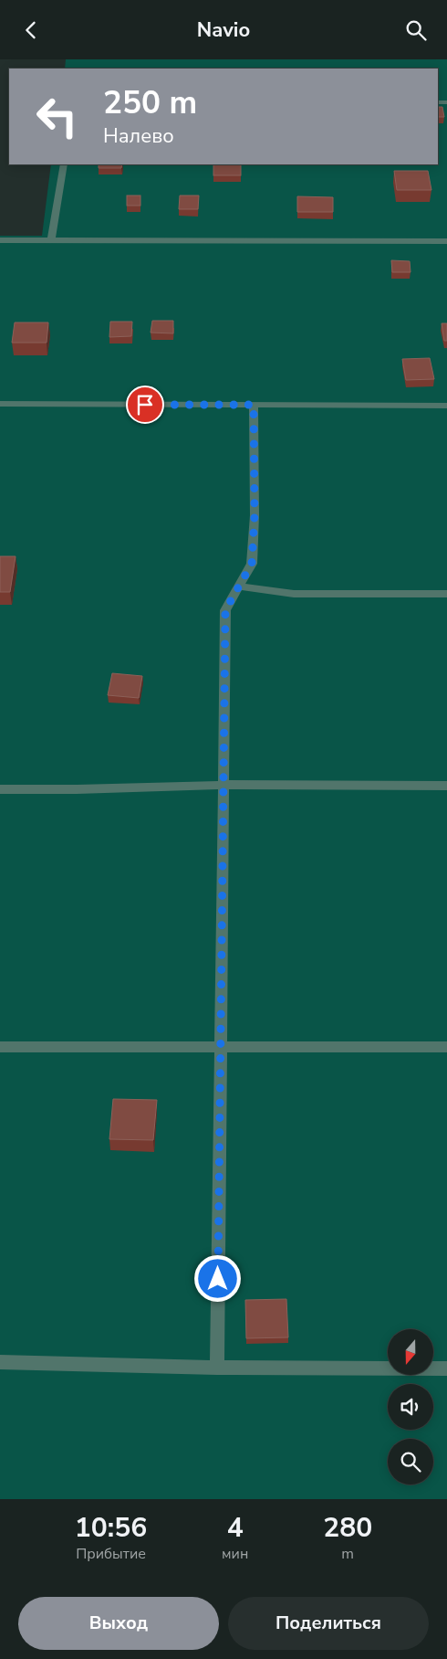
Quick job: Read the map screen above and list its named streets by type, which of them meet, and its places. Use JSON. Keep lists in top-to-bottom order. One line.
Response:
{"north":"bottom","page":{"header":"Navio","turn":["250 m","Налево"],"eta":["10:56","Прибытие","4","мин","280","m"],"buttons":["Выход","Поделиться"]}}
